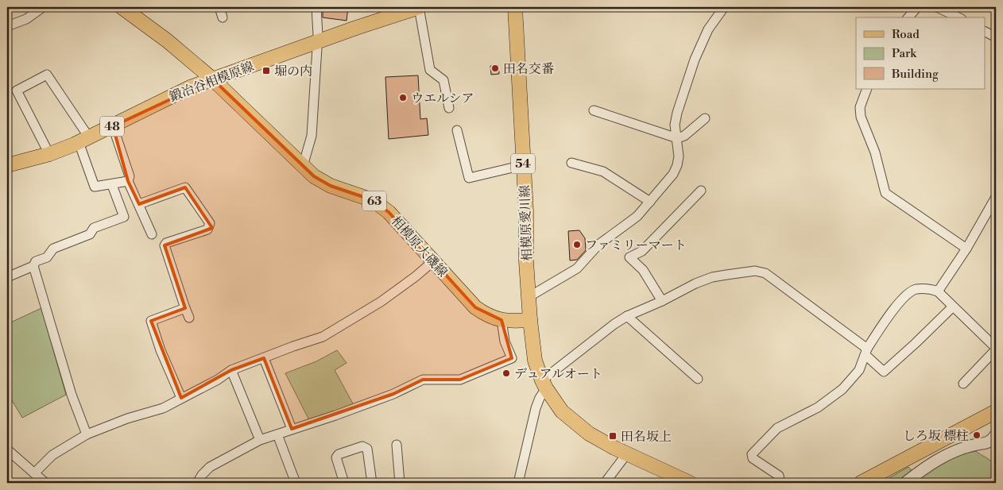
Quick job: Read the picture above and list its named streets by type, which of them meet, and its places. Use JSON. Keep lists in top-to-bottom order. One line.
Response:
{"streets":{"main road":["鍛冶谷相模原線","48","54","63","相模原愛川線","相模原大磯線"]},"crossings":[["鍛冶谷相模原線","相模原大磯線"],["相模原愛川線","相模原大磯線"]],"places":{"other":["田名交番","ウエルシア","ファミリーマート","デュアルオート","しろ坂 標柱"],"transit":["堀の内","田名坂上"]},"legend":["Road","Park","Building"]}
